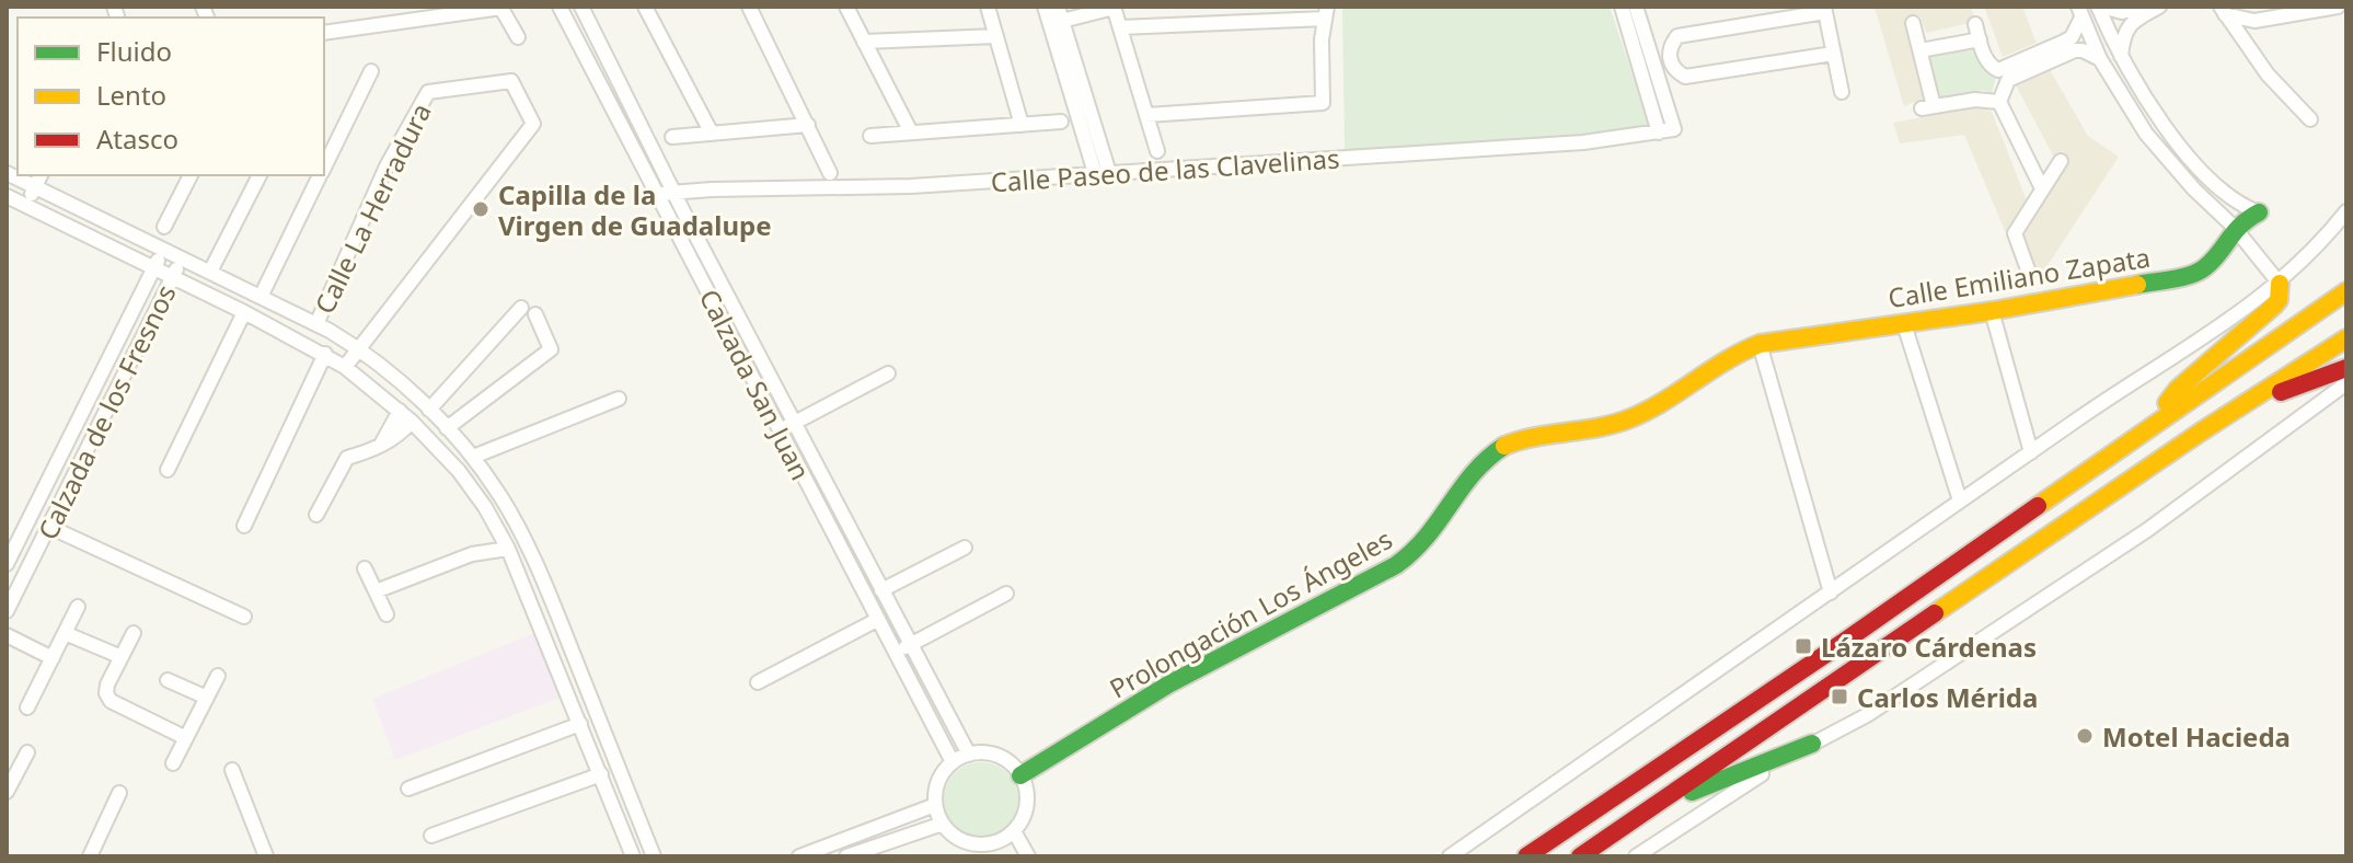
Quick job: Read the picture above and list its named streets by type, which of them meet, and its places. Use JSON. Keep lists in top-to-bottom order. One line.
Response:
{"streets":{"main road":["Calle Emiliano Zapata","Prolongación Los Ángeles"],"street":["Calle Paseo de las Clavelinas","Calle La Herradura","Calzada San Juan","Calzada de los Fresnos"]},"crossings":[["Calle Paseo de las Clavelinas","Calzada San Juan"],["Calle Emiliano Zapata","Prolongación Los Ángeles"],["Calzada San Juan","Prolongación Los Ángeles"]],"places":{"other":["Capilla de la Virgen de Guadalupe","Motel Hacieda"],"transit":["Lázaro Cárdenas","Carlos Mérida"]},"legend":["Fluido","Lento","Atasco"]}
